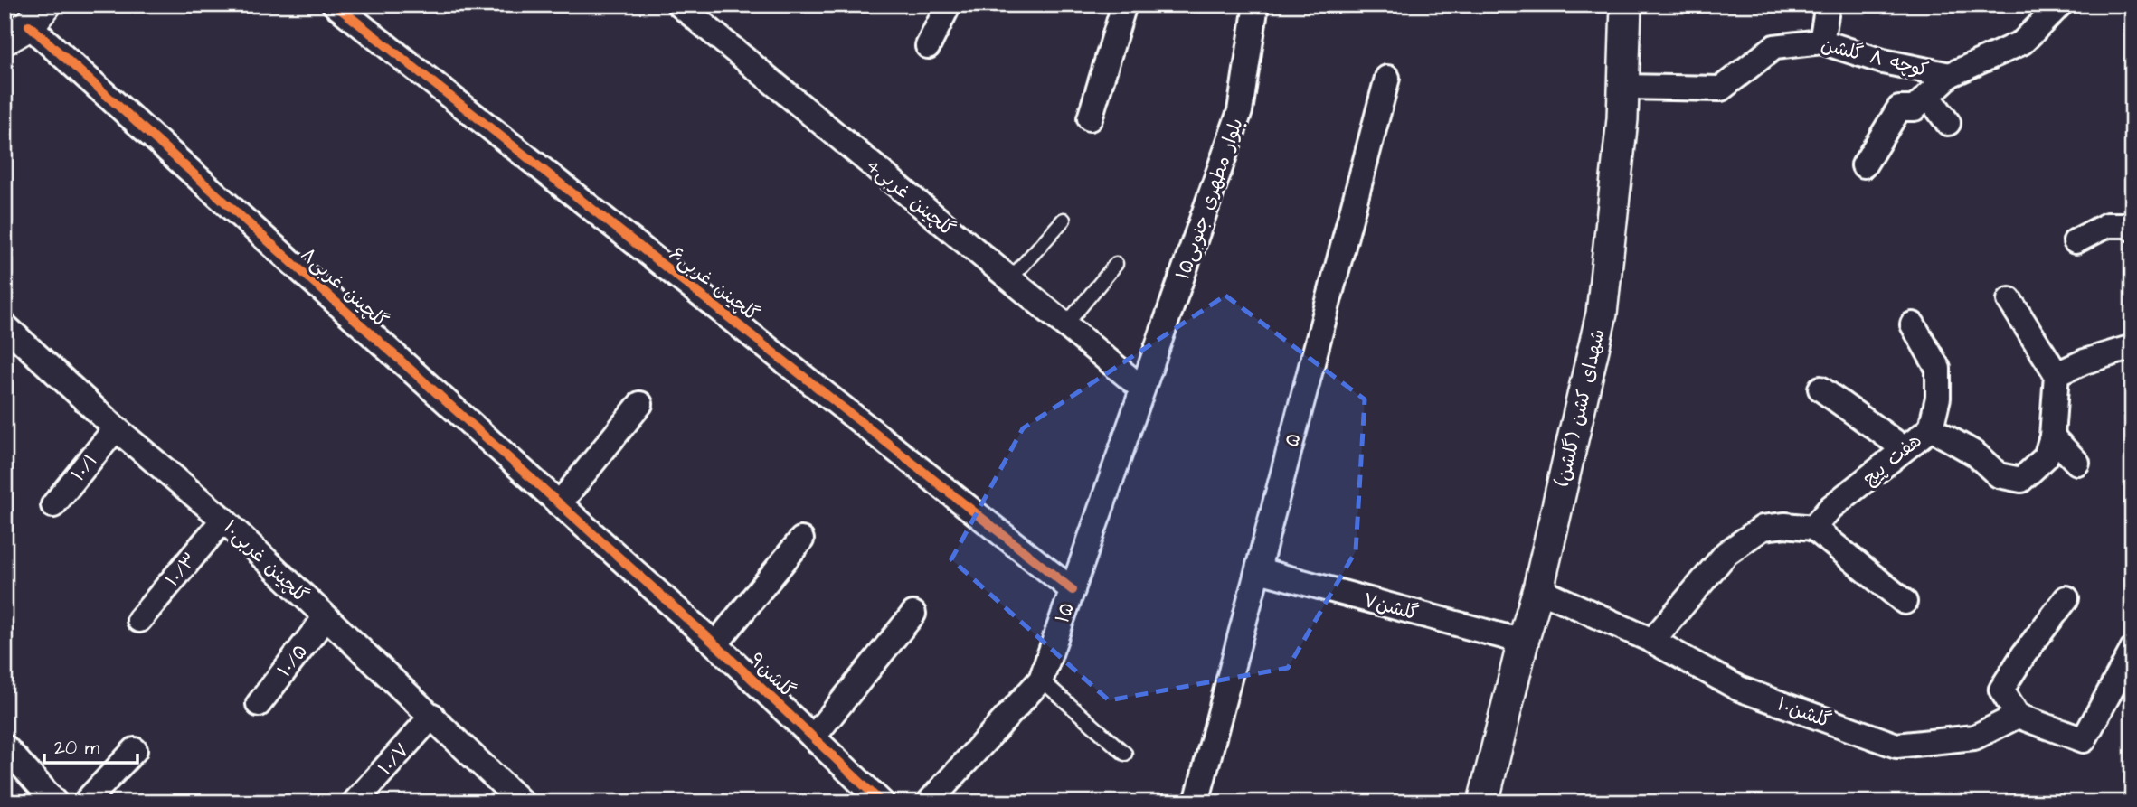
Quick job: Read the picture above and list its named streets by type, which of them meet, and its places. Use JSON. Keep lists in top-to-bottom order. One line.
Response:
{"streets":{"street":["کوچه ۸ گلشن","4گلچینن غربی","بلوار مطهری جنوبی۱۵","گلچینن غربی۶","گلچینن غربی۸","شهدای کشن (گلشن)","۵","هفت پیچ","۱۰/۱","گلچینن غربی۱۰","۱۰/۳","گلشن۷","۱۵","۱۰/۵","گلشن۹","گلشن۱۰","۱۰/۷"]},"crossings":[["کوچه ۸ گلشن","شهدای کشن (گلشن)"],["4گلچینن غربی","بلوار مطهری جنوبی۱۵"],["4گلچینن غربی","۱۵"],["بلوار مطهری جنوبی۱۵","۱۵"],["گلچینن غربی۶","۱۵"],["گلچینن غربی۸","گلشن۹"],["شهدای کشن (گلشن)","گلشن۷"],["شهدای کشن (گلشن)","گلشن۱۰"],["۵","گلشن۷"],["۱۰/۱","گلچینن غربی۱۰"],["گلچینن غربی۱۰","۱۰/۳"],["گلچینن غربی۱۰","۱۰/۵"],["گلچینن غربی۱۰","۱۰/۷"]],"scale_bar":"20 m"}
